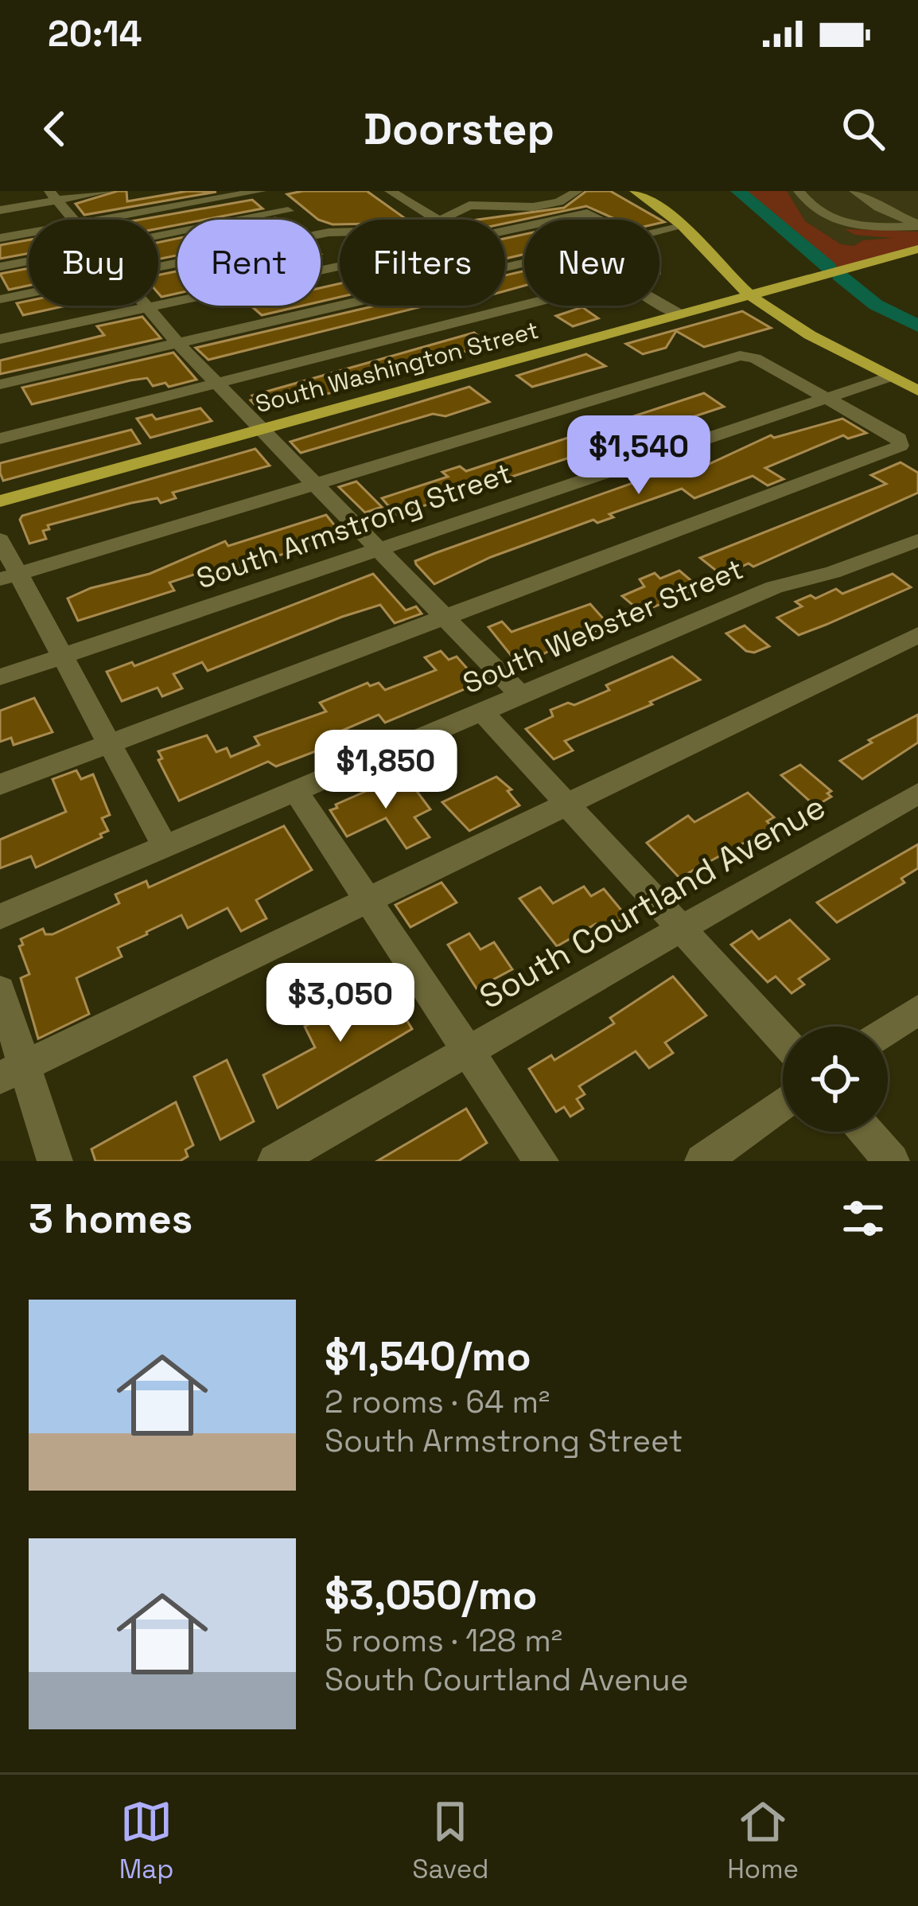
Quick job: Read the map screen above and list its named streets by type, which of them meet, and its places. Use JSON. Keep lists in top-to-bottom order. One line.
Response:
{"streets":{"main road":["South Washington Street"],"street":["South Armstrong Street","South Webster Street","South Courtland Avenue"]},"page":{"status":"20:14","header":"Doorstep","chip":["Buy","Rent","Filters","New"],"price":["$1,540","$1,850","$3,050"],"heading":"3 homes","list":[{"name":"$1,540/mo","note":"2 rooms · 64 m² · South Armstrong Street"},{"name":"$3,050/mo","note":"5 rooms · 128 m² · South Courtland Avenue"}],"tabs":["Map","Saved","Home"]}}
